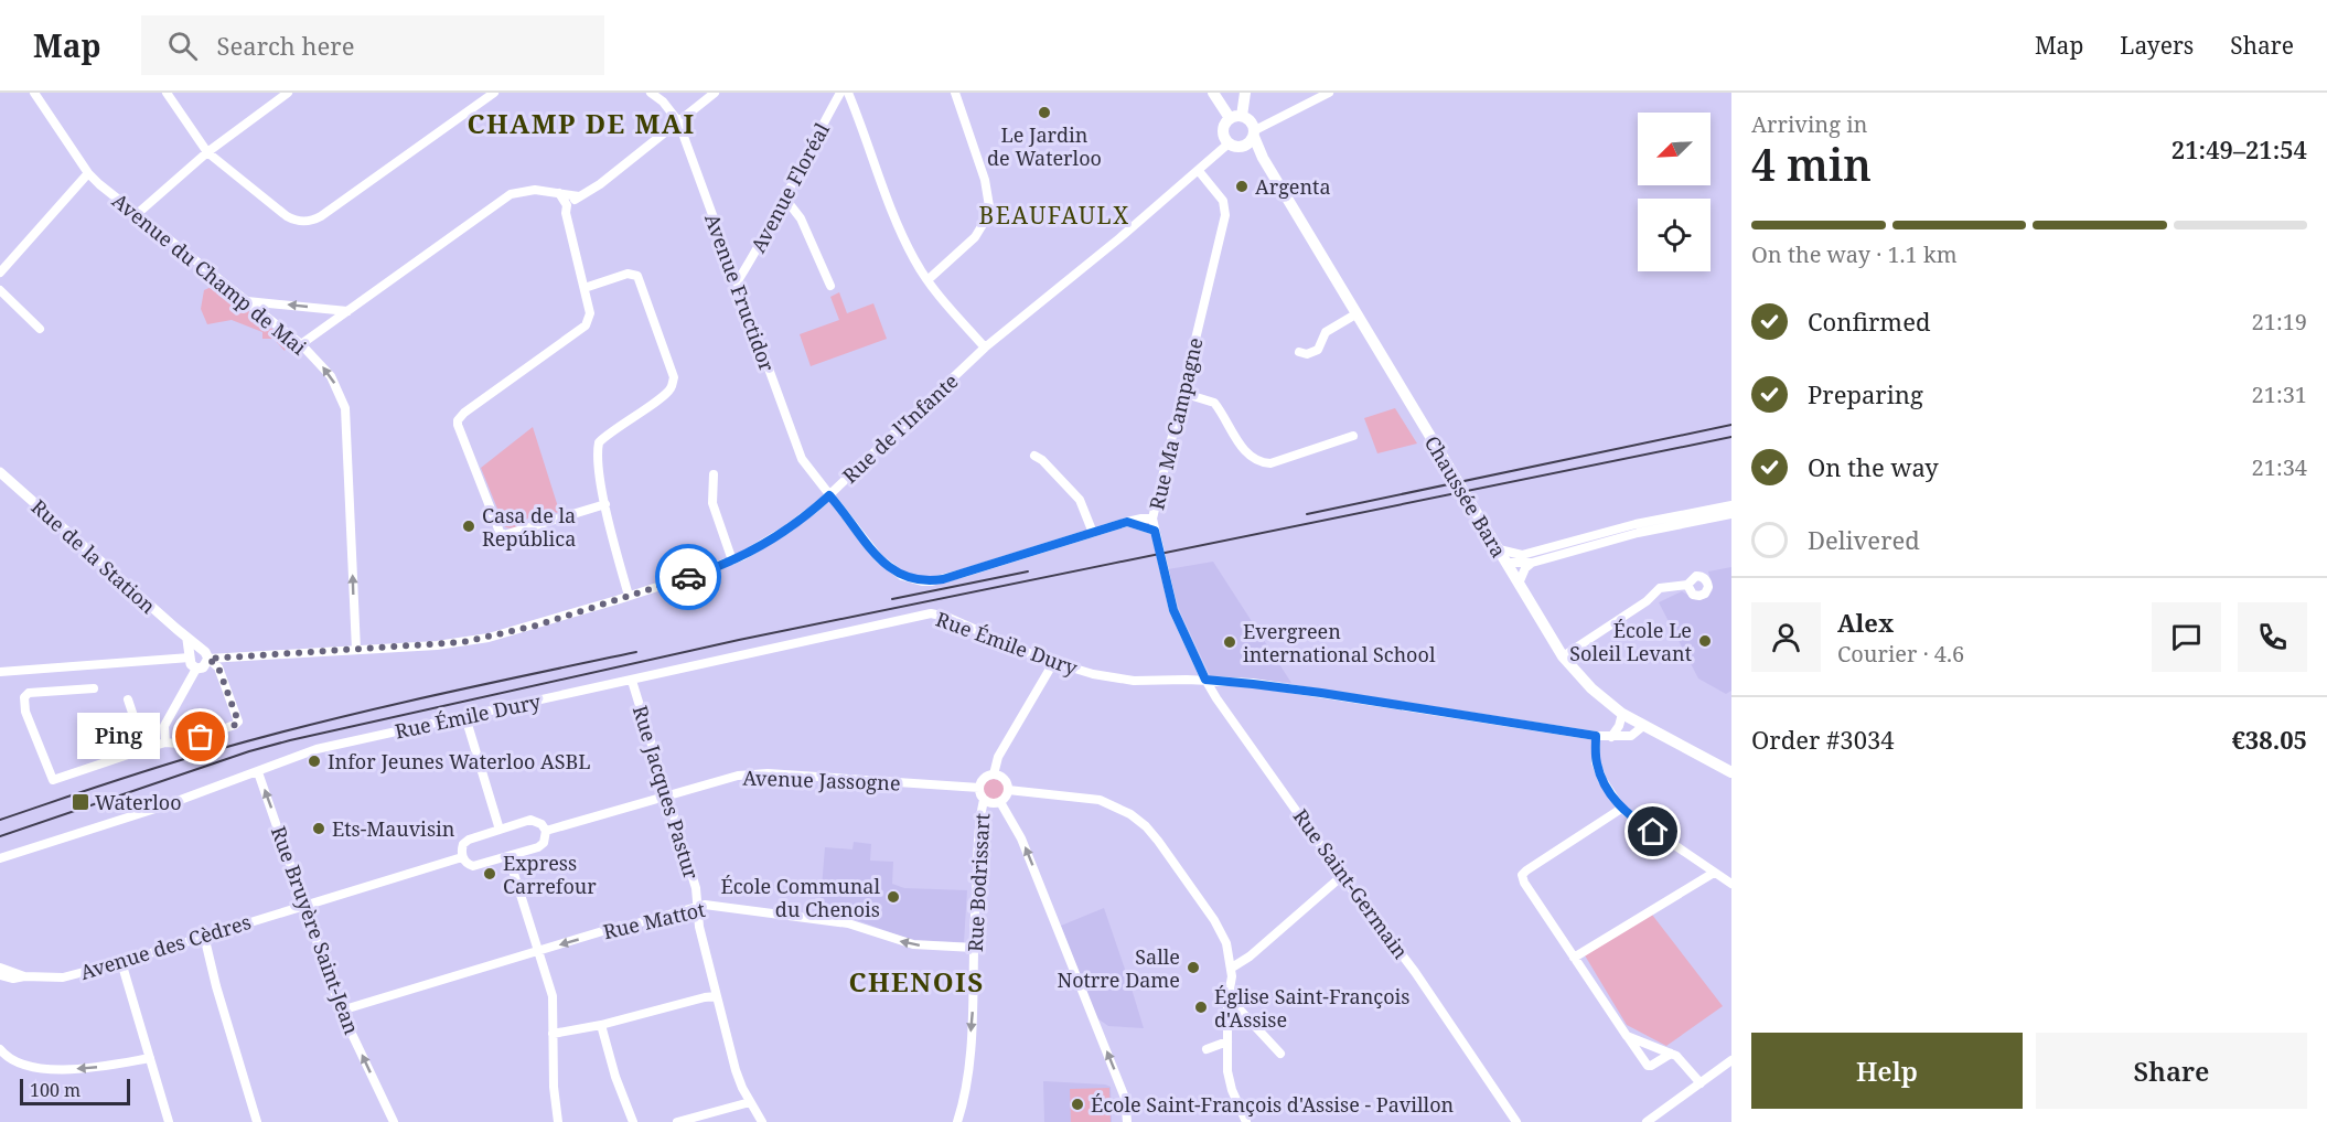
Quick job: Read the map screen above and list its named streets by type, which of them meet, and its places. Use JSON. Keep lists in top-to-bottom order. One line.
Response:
{"streets":{"main road":["Chaussée Bara"],"street":["Avenue Floréal","Avenue du Champ de Mai","Avenue Fructidor","Rue Ma Campagne","Rue de l'Infante","Rue de la Station","Rue Émile Dury","Avenue Jassogne","Rue Jacques Pastur","Rue Bodrissart","Rue Saint-Germain","Rue Mattot","Rue Bruyère Saint-Jean","Avenue des Cèdres"]},"crossings":[["Avenue Floréal","Avenue Fructidor"],["Avenue du Champ de Mai","Rue de l'Infante"],["Avenue Fructidor","Rue Ma Campagne"],["Avenue Fructidor","Rue de l'Infante"],["Rue Ma Campagne","Rue de l'Infante"],["Rue Ma Campagne","Rue Émile Dury"],["Rue Ma Campagne","Rue Saint-Germain"],["Rue de l'Infante","Chaussée Bara"],["Rue de l'Infante","Rue de la Station"],["Chaussée Bara","Rue Émile Dury"],["Rue Émile Dury","Rue Jacques Pastur"],["Rue Émile Dury","Rue Saint-Germain"],["Rue Émile Dury","Rue Bruyère Saint-Jean"],["Avenue Jassogne","Rue Jacques Pastur"],["Avenue Jassogne","Rue Bodrissart"],["Rue Jacques Pastur","Rue Mattot"],["Rue Bodrissart","Rue Mattot"],["Rue Mattot","Rue Bruyère Saint-Jean"],["Rue Bruyère Saint-Jean","Avenue des Cèdres"]],"one_way":["Avenue du Champ de Mai","Rue Bodrissart","Rue Mattot","Rue Bruyère Saint-Jean"],"districts":["CHAMP DE MAI","BEAUFAULX","CHENOIS"],"places":{"other":["Le Jardin de Waterloo","Argenta","Casa de la República","École Le Soleil Levant","Evergreen international School","Ping","Infor Jeunes Waterloo ASBL","Ets-Mauvisin","Express Carrefour","École Communal du Chenois","Salle Notrre Dame","Église Saint-François d'Assise","École Saint-François d'Assise - Pavillon"],"transit":["Waterloo"]},"scale_bar":"100 m","north":"bottom left","page":{"header":"Map","search":"Search here","nav":["Map","Layers","Share"],"heading":["4 min","Arriving in","21:49–21:54"],"panel":["Alex","Courier · 4.6","Order #3034","€38.05"],"bar":"On the way · 1.1 km","list":[["Confirmed","21:19"],["Preparing","21:31"],["On the way","21:34"],"Delivered"],"bubble":"Ping","buttons":["Help","Share"],"scale":"100 m"}}
